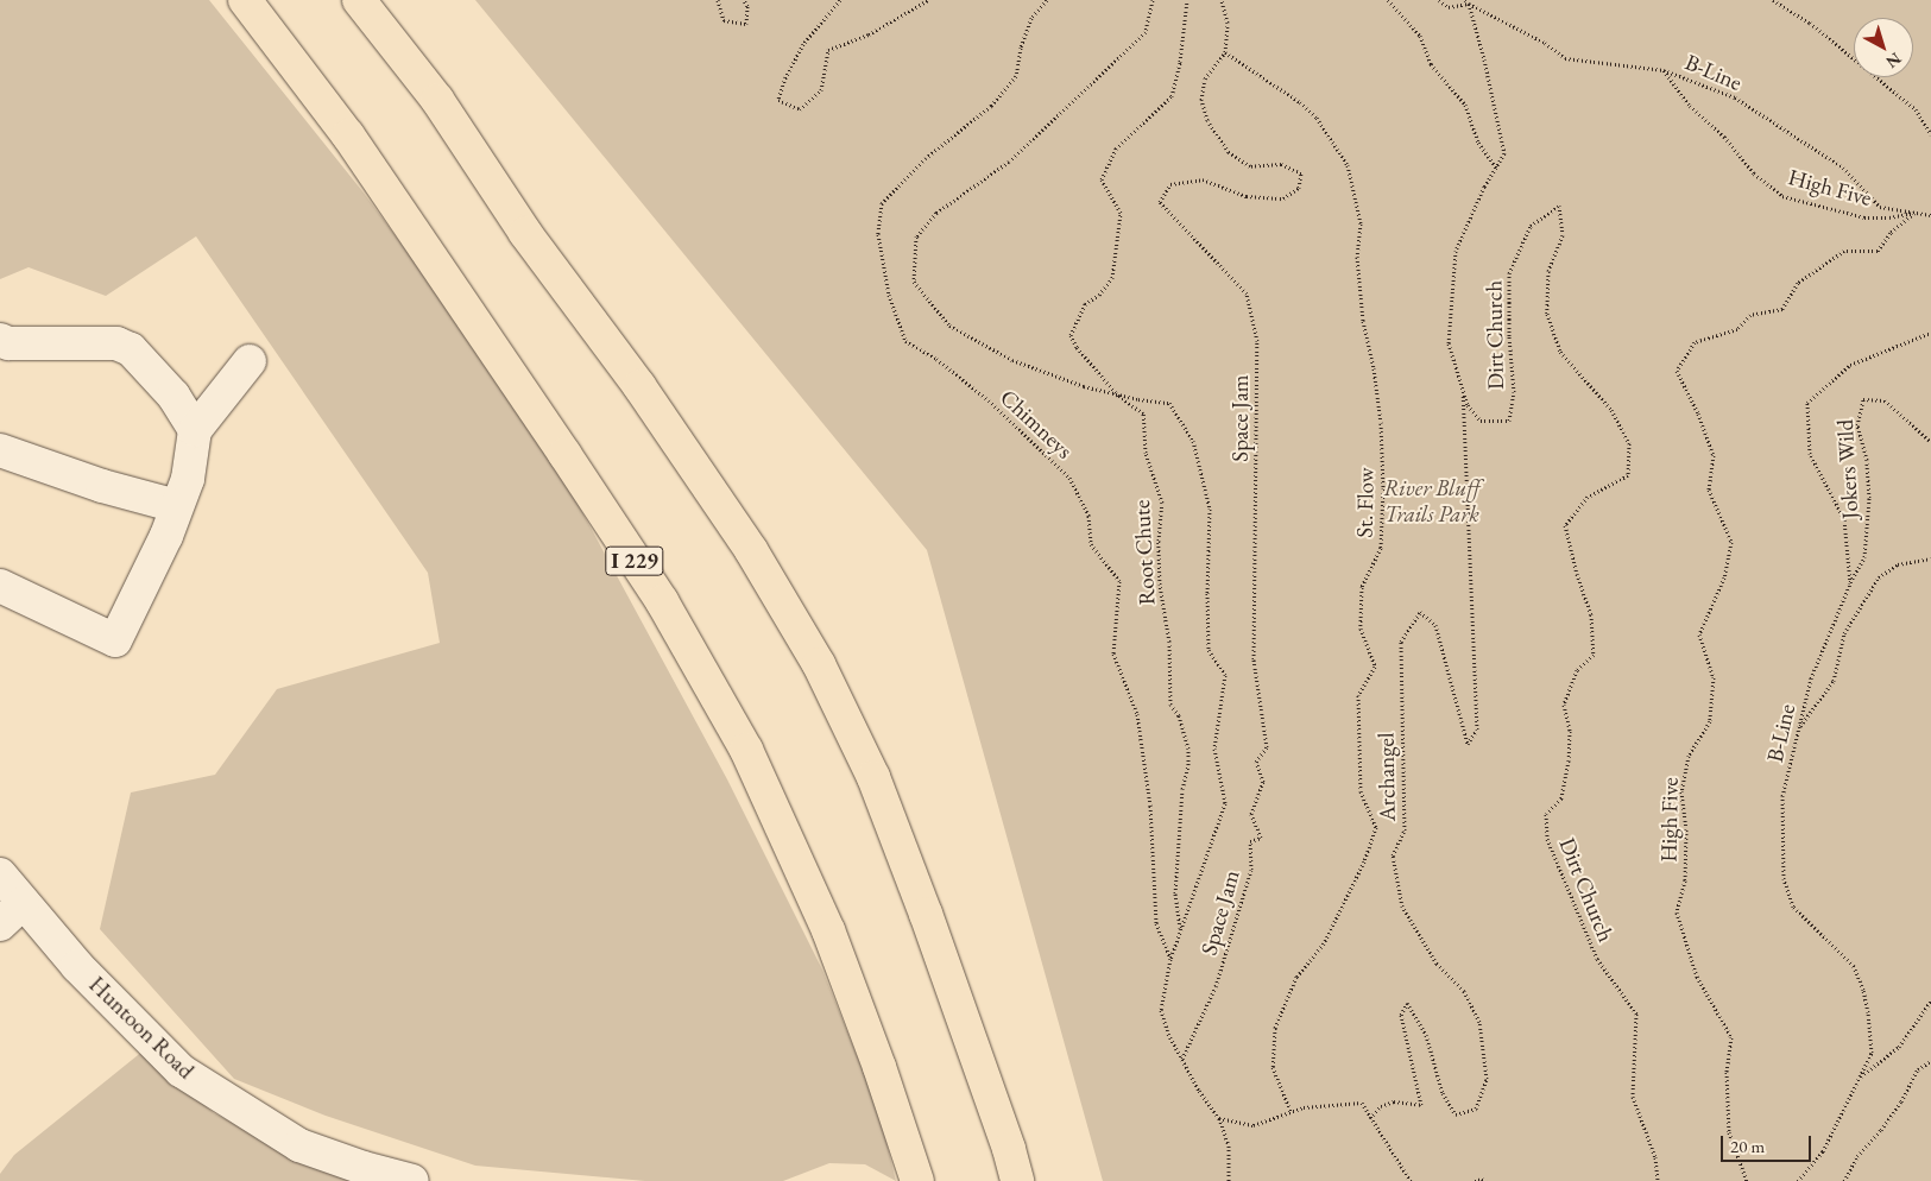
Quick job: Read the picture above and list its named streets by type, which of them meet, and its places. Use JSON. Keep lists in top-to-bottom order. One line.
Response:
{"streets":{"highway":["I 229"],"street":["Huntoon Road"],"path":["B-Line","High Five","Dirt Church","Space Jam","Chimneys","Jokers Wild","St. Flow","Root Chute","Archangel"]},"crossings":[["B-Line","High Five"],["B-Line","Dirt Church"],["B-Line","Jokers Wild"],["Dirt Church","Archangel"],["Space Jam","St. Flow"]],"parks":["River Bluff Trails Park"],"scale_bar":"20 m","north":"bottom right"}
